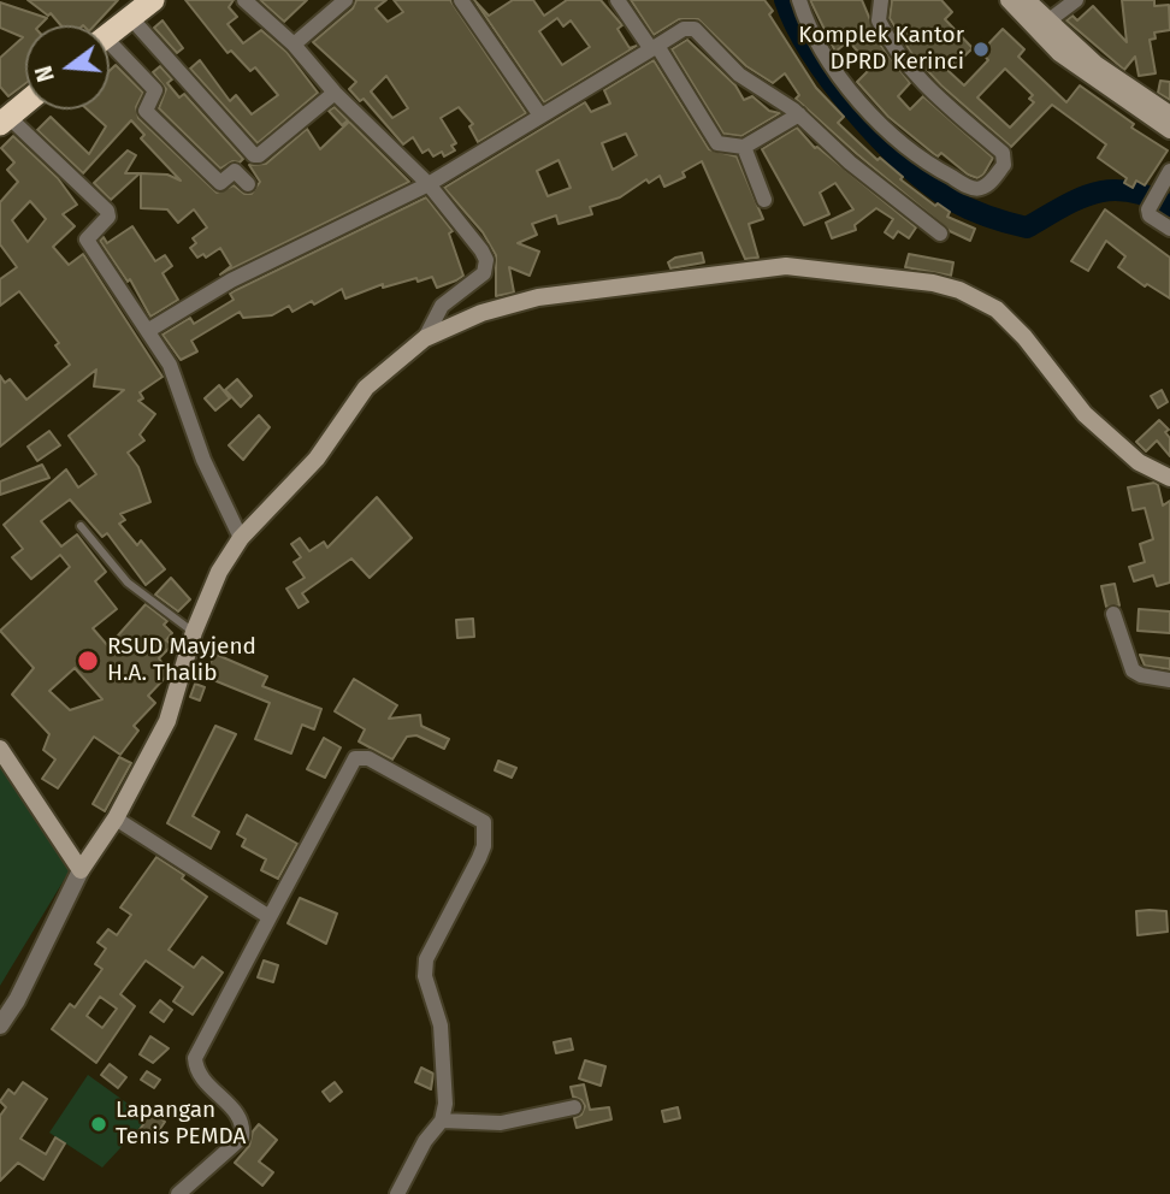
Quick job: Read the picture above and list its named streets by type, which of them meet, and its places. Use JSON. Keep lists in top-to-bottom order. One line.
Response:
{"places":["Komplek Kantor DPRD Kerinci","RSUD Mayjend H.A. Thalib","Lapangan Tenis PEMDA"],"north":"left"}
